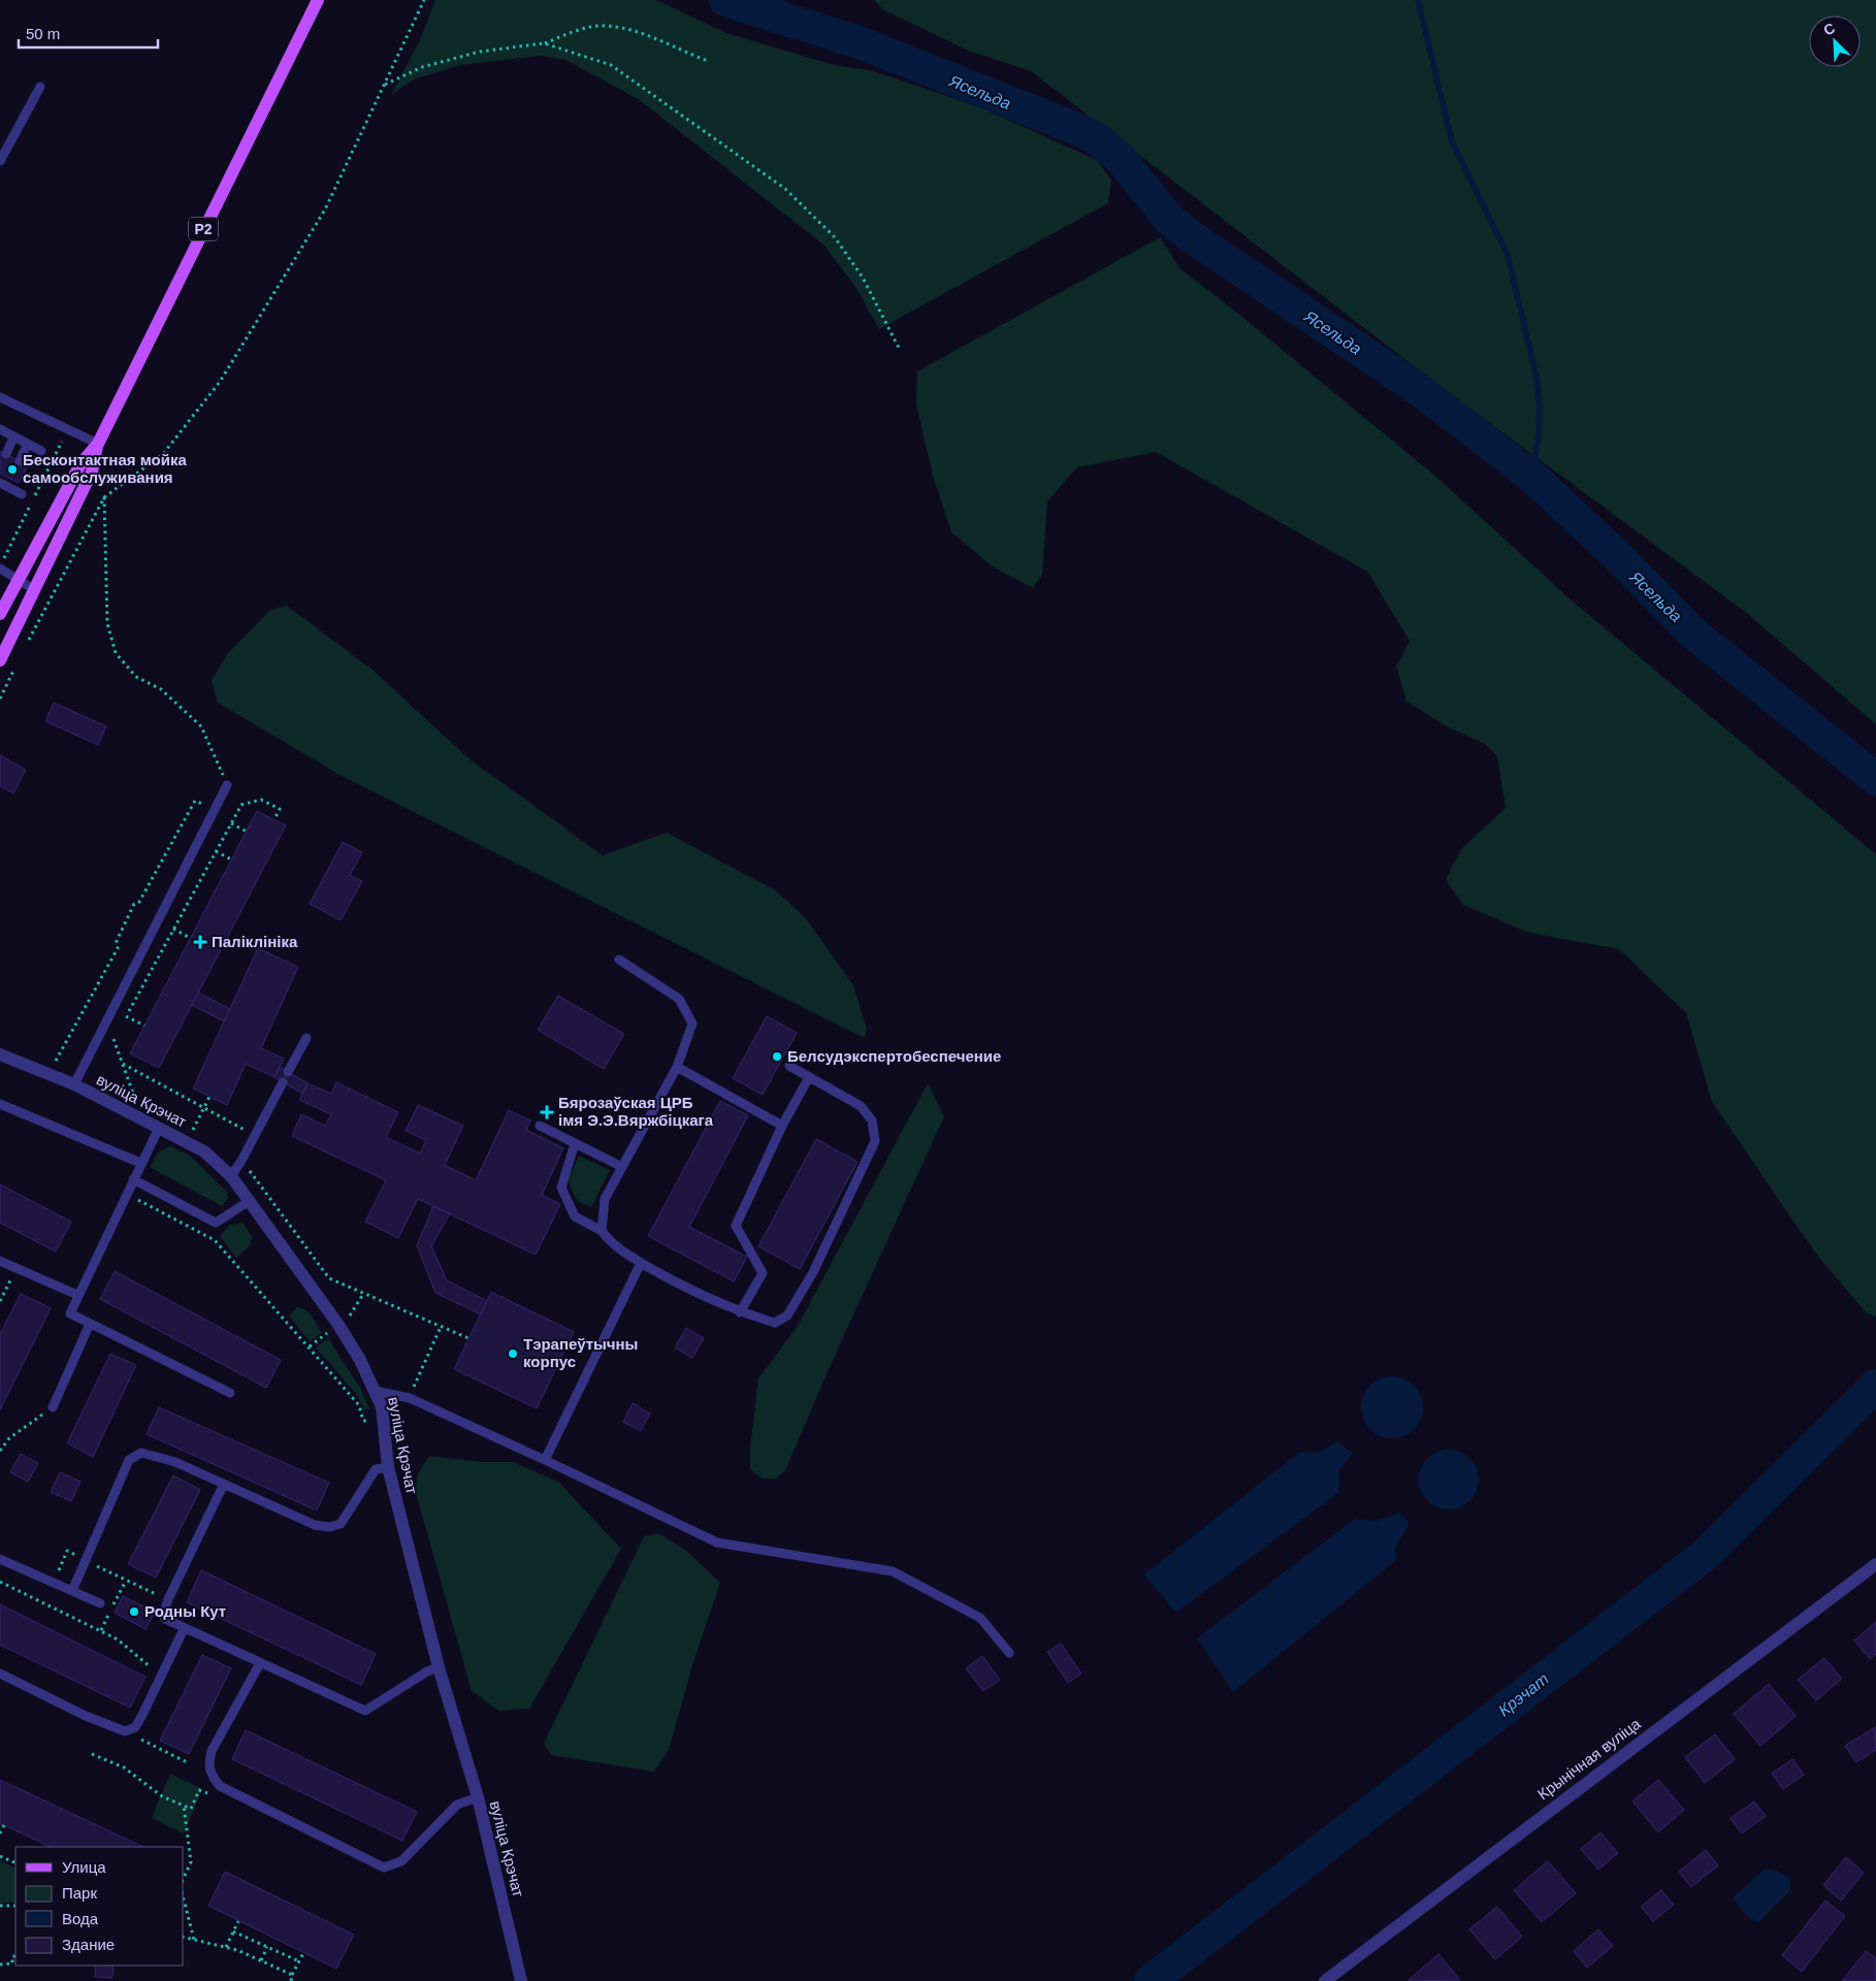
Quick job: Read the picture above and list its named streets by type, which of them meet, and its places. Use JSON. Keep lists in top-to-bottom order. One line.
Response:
{"streets":{"main road":["Р2"],"street":["вуліца Крэчат","Крынічная вуліца"]},"water":["Ясельда","Крэчат"],"places":{"other":["Бесконтактная мойка самообслуживания","Белсудэкспертобеспечение","Тэрапеўтычны корпус","Родны Кут"],"health":["Паліклініка","Бярозаўская ЦРБ імя Э.Э.Вяржбіцкага"]},"legend":["Улица","Парк","Вода","Здание"],"scale_bar":"50 m","north":"top left"}
